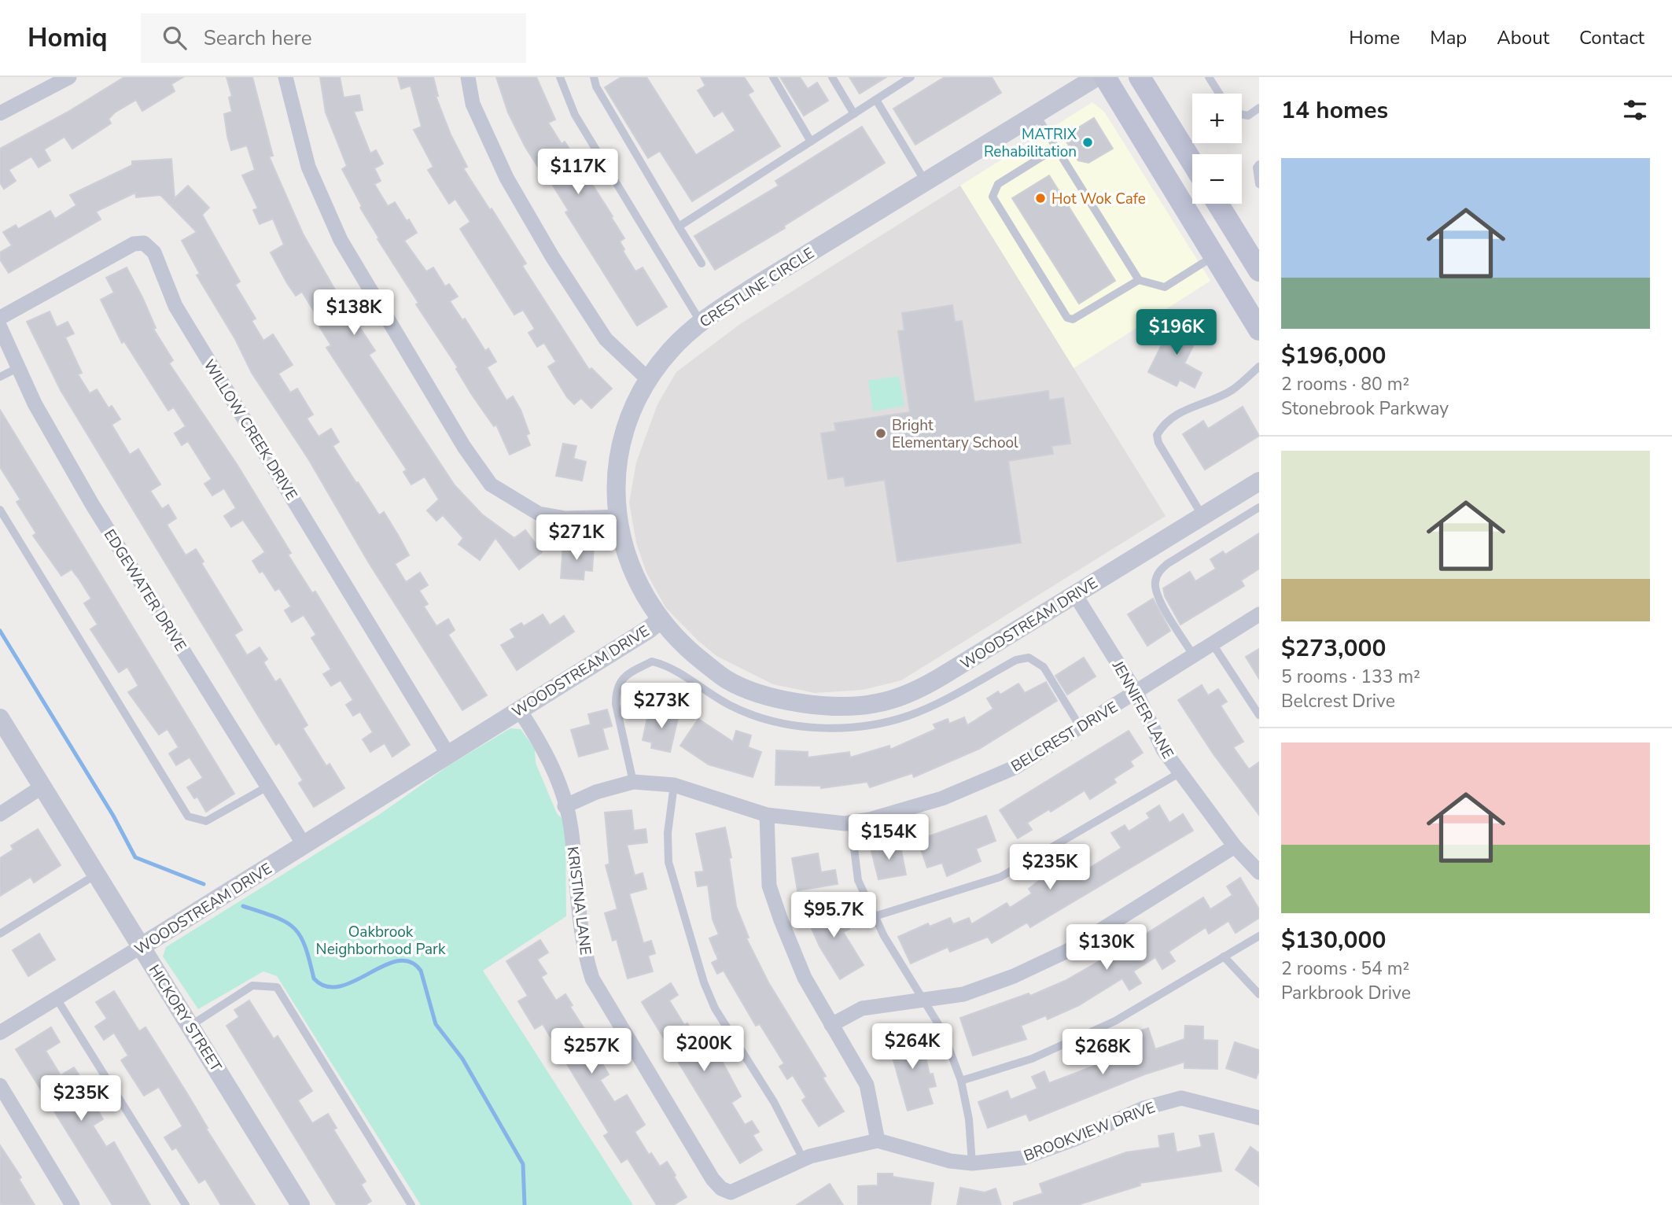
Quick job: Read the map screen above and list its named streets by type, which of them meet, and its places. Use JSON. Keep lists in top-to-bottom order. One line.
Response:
{"streets":{"street":["CRESTLINE CIRCLE","WILLOW CREEK DRIVE","EDGEWATER DRIVE","WOODSTREAM DRIVE","JENNIFER LANE","BELCREST DRIVE","KRISTINA LANE","HICKORY STREET","BROOKVIEW DRIVE"]},"crossings":[["CRESTLINE CIRCLE","WOODSTREAM DRIVE"],["WILLOW CREEK DRIVE","WOODSTREAM DRIVE"],["EDGEWATER DRIVE","WOODSTREAM DRIVE"],["WOODSTREAM DRIVE","JENNIFER LANE"],["WOODSTREAM DRIVE","KRISTINA LANE"],["WOODSTREAM DRIVE","HICKORY STREET"],["JENNIFER LANE","BELCREST DRIVE"],["BELCREST DRIVE","KRISTINA LANE"],["KRISTINA LANE","BROOKVIEW DRIVE"]],"parks":["Oakbrook Neighborhood Park"],"places":["MATRIX Rehabilitation","Hot Wok Cafe","Bright Elementary School"],"page":{"header":"Homiq","search":"Search here","nav":["Home","Map","About","Contact"],"heading":"14 homes","map_buttons":["+","−"],"list":[{"name":"$196,000","note":"2 rooms · 80 m² · Stonebrook Parkway"},{"name":"$273,000","note":"5 rooms · 133 m² · Belcrest Drive"},{"name":"$130,000","note":"2 rooms · 54 m² · Parkbrook Drive"}],"price":["$117K","$138K","$196K","$271K","$273K","$154K","$235K","$95.7K","$130K","$264K","$200K","$257K","$268K","$235K"]}}
